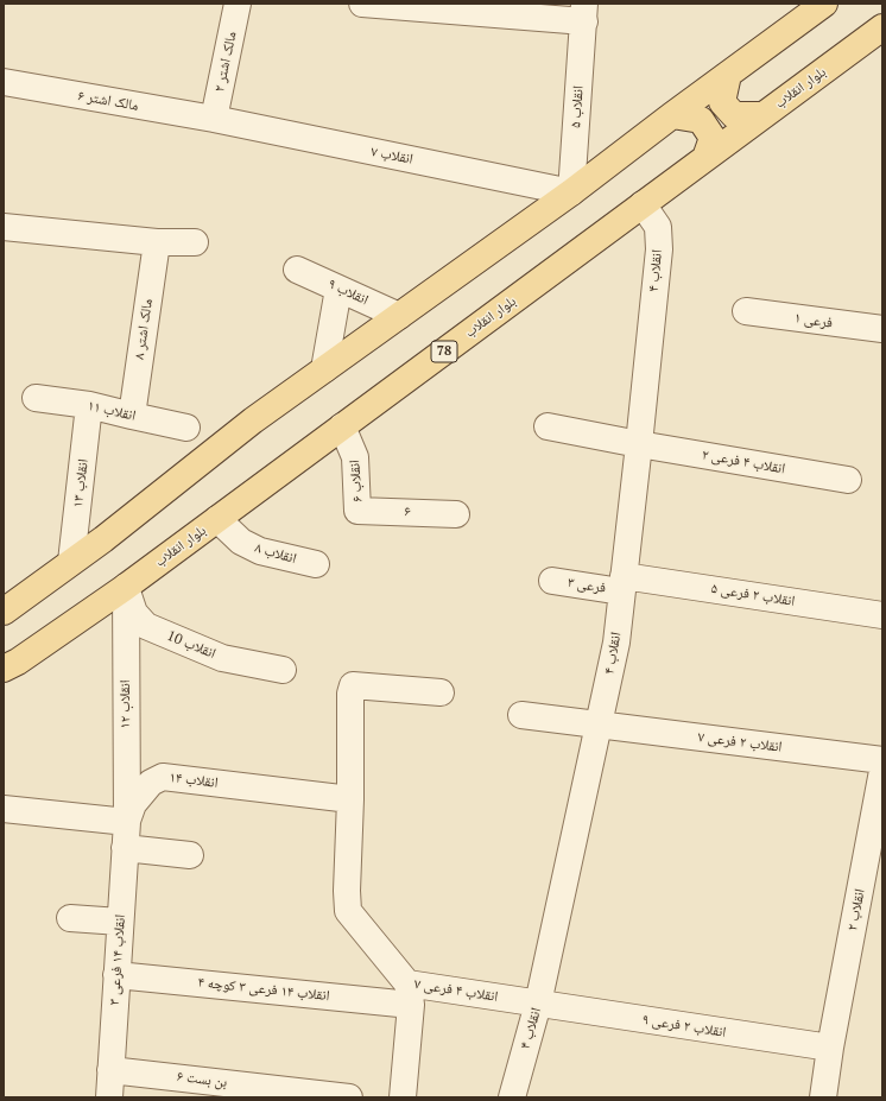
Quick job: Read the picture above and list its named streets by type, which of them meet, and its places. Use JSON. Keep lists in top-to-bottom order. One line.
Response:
{"streets":{"main road":["بلوار انقلاب","78"],"street":["مالک اشتر ۲","مالک اشتر ۶","انقلاب ۵","انقلاب ۷","انقلاب ۴","انقلاب ۹","فرعی ۱","مالک اشتر ۸","انقلاب ۱۱","انقلاب ۴ فرعی ۲","انقلاب ۶","انقلاب ۱۳","۶","انقلاب ۸","فرعی ۳","انقلاب ۲ فرعی ۵","انقلاب 10","انقلاب ۱۲","انقلاب ۲ فرعی ۷","انقلاب ۱۴","انقلاب ۲","انقلاب ۱۴ فرعی ۳","انقلاب ۱۴ فرعی ۳ کوچه ۴","انقلاب ۴ فرعی ۷","انقلاب ۲ فرعی ۹","بن بست ۶"]},"crossings":[["مالک اشتر ۲","مالک اشتر ۶"],["مالک اشتر ۲","انقلاب ۷"],["بلوار انقلاب","انقلاب ۴"],["بلوار انقلاب","انقلاب ۶"],["بلوار انقلاب","انقلاب ۸"],["بلوار انقلاب","انقلاب 10"],["بلوار انقلاب","انقلاب ۱۲"],["مالک اشتر ۶","انقلاب ۷"],["انقلاب ۵","انقلاب ۷"],["انقلاب ۴","انقلاب ۴ فرعی ۲"],["انقلاب ۴","فرعی ۳"],["انقلاب ۴","انقلاب ۲ فرعی ۵"],["انقلاب ۴","انقلاب ۲ فرعی ۷"],["انقلاب ۴","انقلاب ۴ فرعی ۷"],["انقلاب ۴","انقلاب ۲ فرعی ۹"],["مالک اشتر ۸","انقلاب ۱۱"],["انقلاب ۱۱","انقلاب ۱۳"],["انقلاب ۶","۶"],["فرعی ۳","انقلاب ۲ فرعی ۵"],["انقلاب 10","انقلاب ۱۲"],["انقلاب ۱۲","انقلاب ۱۴"],["انقلاب ۱۲","انقلاب ۱۴ فرعی ۳"],["انقلاب ۱۴","انقلاب ۱۴ فرعی ۳"],["انقلاب ۱۴","انقلاب ۴ فرعی ۷"],["انقلاب ۲","انقلاب ۲ فرعی ۹"],["انقلاب ۱۴ فرعی ۳","انقلاب ۱۴ فرعی ۳ کوچه ۴"],["انقلاب ۱۴ فرعی ۳","بن بست ۶"],["انقلاب ۱۴ فرعی ۳ کوچه ۴","انقلاب ۴ فرعی ۷"],["انقلاب ۴ فرعی ۷","انقلاب ۲ فرعی ۹"]]}
